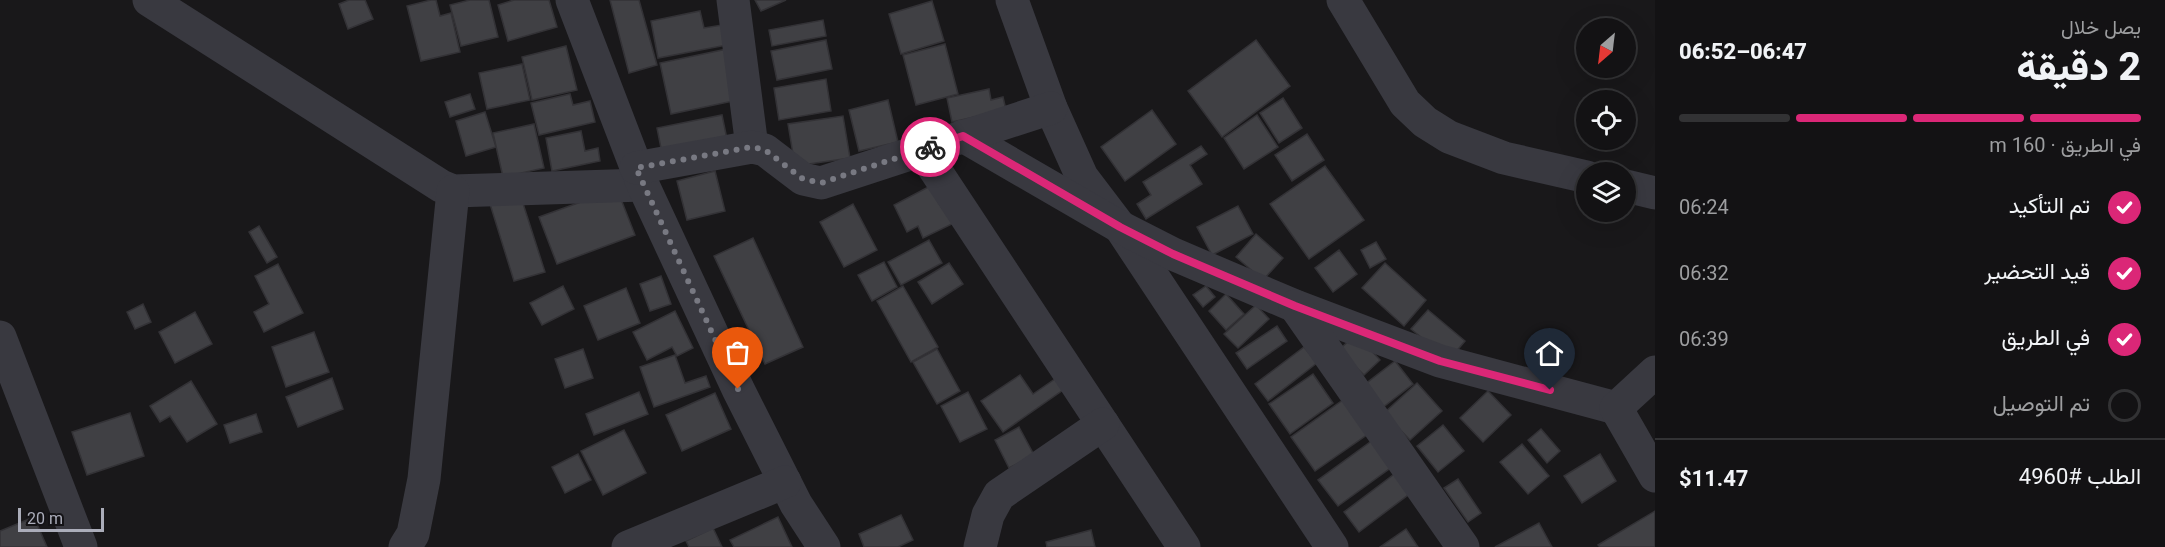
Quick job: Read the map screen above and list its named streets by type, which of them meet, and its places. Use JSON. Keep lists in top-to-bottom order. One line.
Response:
{"scale_bar":"20 m","north":"bottom left","page":{"heading":["2 دقيقة","يصل خلال","06:47–06:52"],"panel":["الطلب #4960","$11.47"],"bar":"في الطريق · 160 m","list":[["تم التأكيد","06:24"],["قيد التحضير","06:32"],["في الطريق","06:39"],"تم التوصيل"],"scale":"20 m"}}
